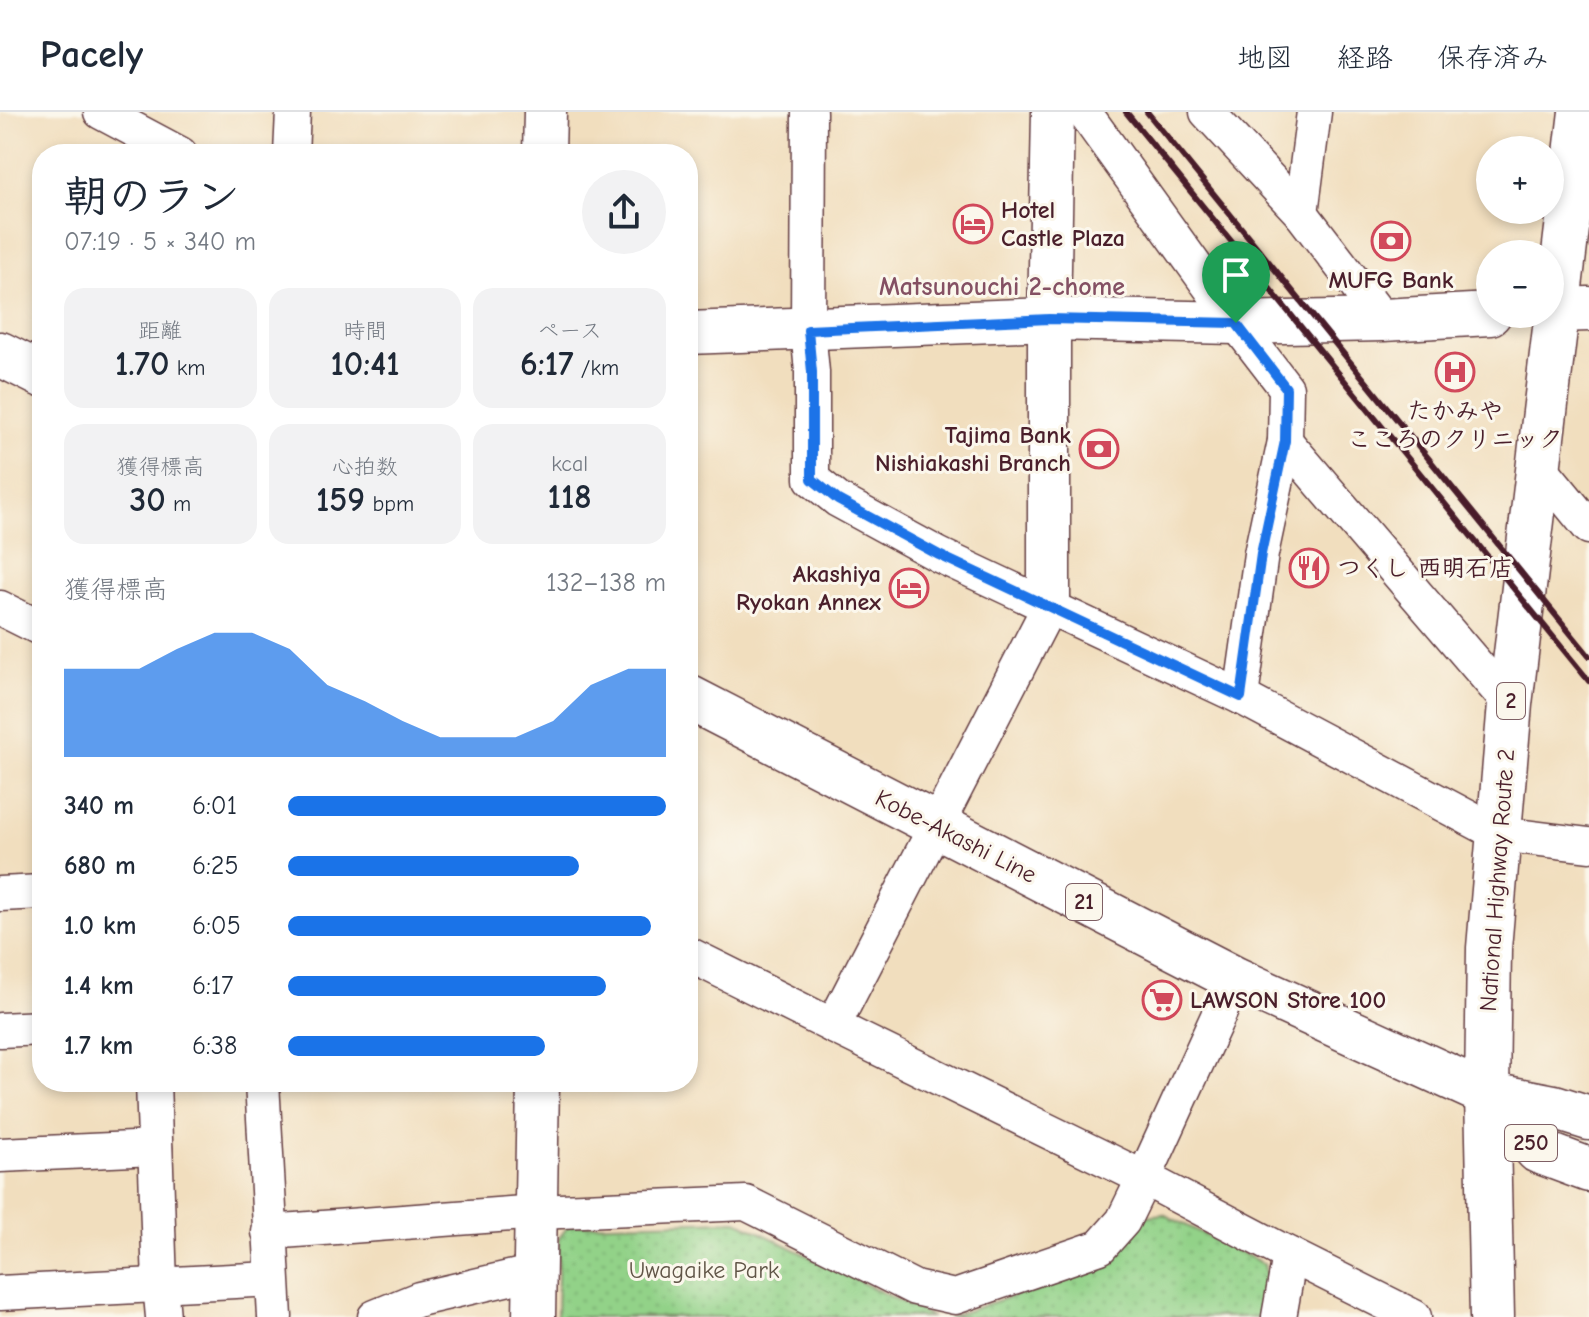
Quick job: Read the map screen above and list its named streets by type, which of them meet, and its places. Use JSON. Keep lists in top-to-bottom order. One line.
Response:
{"streets":{"main road":["2","Kobe-Akashi Line","National Highway Route 2","21","250"]},"crossings":[["Kobe-Akashi Line","National Highway Route 2"],["Kobe-Akashi Line","250"],["National Highway Route 2","250"]],"districts":["Matsunouchi 2-chome"],"parks":["Uwagaike Park"],"places":{"hotel":["Hotel Castle Plaza","Akashiya Ryokan Annex"],"bank":["MUFG Bank","Tajima Bank Nishiakashi Branch"],"hospital":["たかみや こころのクリニック"],"restaurant":["つくし 西明石店"],"supermarket":["LAWSON Store 100"]},"page":{"header":"Pacely","nav":["地図","経路","保存済み"],"map_buttons":["+","−"],"heading":["朝のラン","07:19 · 5 × 340 m"],"stats":[["距離","1.70 km"],["時間","10:41"],["ペース","6:17 /km"],["獲得標高","30 m"],["心拍数","159 bpm"],["kcal","118"]],"chart":["獲得標高","132–138 m"],"list":[{"name":"340 m","note":"6:01"},{"name":"680 m","note":"6:25"},{"name":"1.0 km","note":"6:05"},{"name":"1.4 km","note":"6:17"},{"name":"1.7 km","note":"6:38"}]}}
